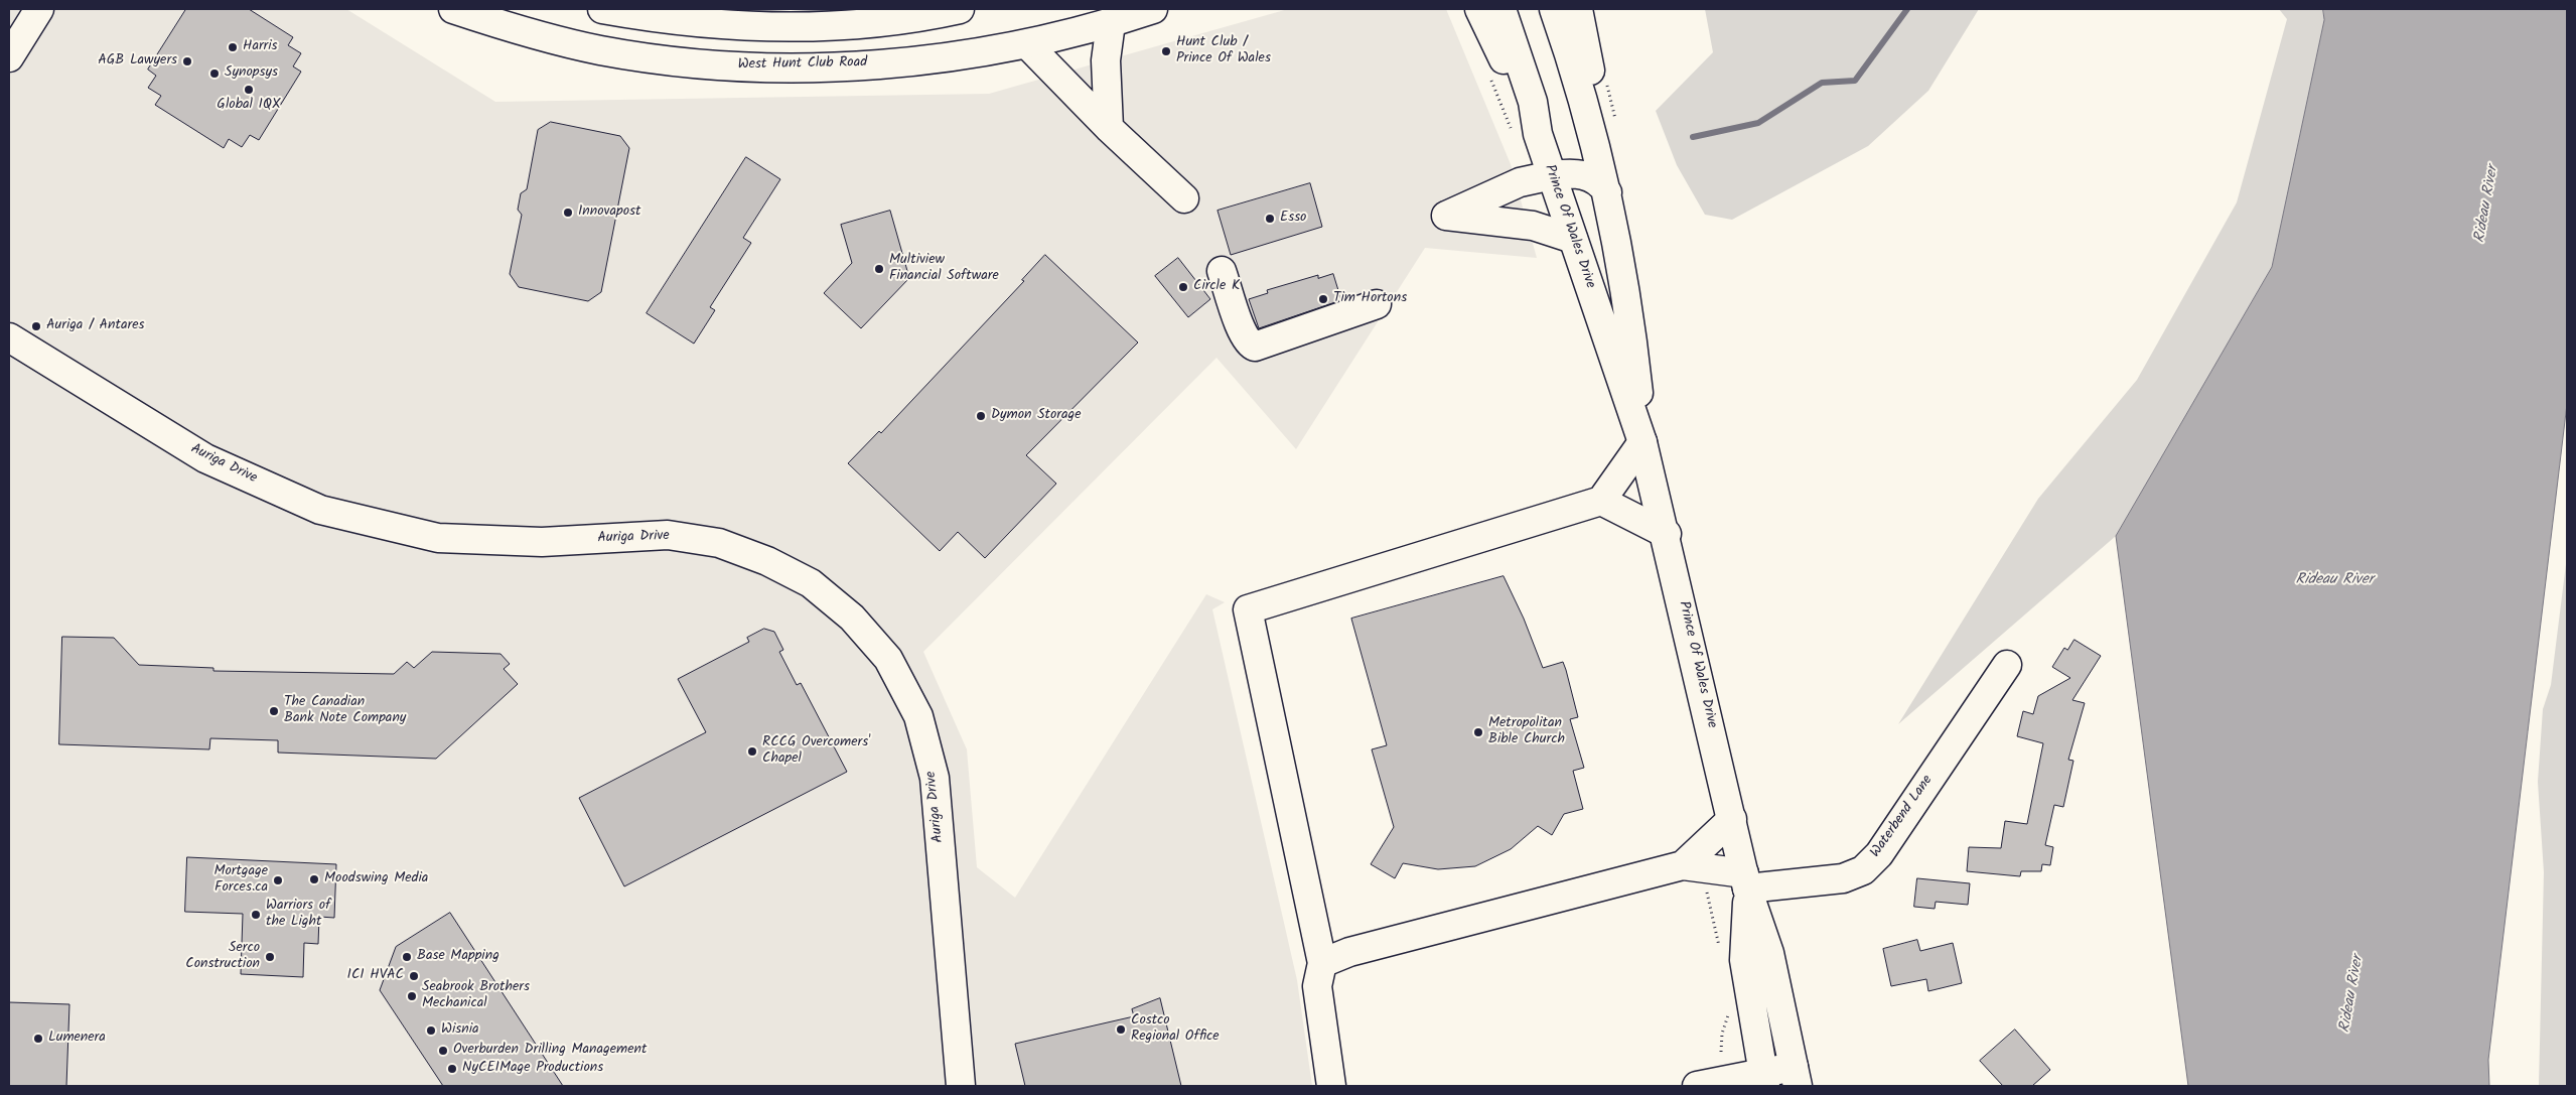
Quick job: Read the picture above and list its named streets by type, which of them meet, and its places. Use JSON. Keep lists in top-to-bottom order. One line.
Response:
{"streets":{"main road":["West Hunt Club Road","Prince Of Wales Drive","Auriga Drive","Waterbend Lane"]},"crossings":[["Prince Of Wales Drive","Waterbend Lane"]],"water":["Rideau River"],"places":["Harris","Hunt Club / Prince Of Wales","AGB Lawyers","Synopsys","Global IQX","Innovapost","Esso","Multiview Financial Software","Circle K","Tim Hortons","Auriga / Antares","Dymon Storage","The Canadian Bank Note Company","Metropolitan Bible Church","RCCG Overcomers' Chapel","Moodswing Media","Mortgage Forces.ca","Warriors of the Light","Serco Construction","Base Mapping","ICI HVAC","Seabrook Brothers Mechanical","Costco Regional Office","Wisnia","Lumenera","Overburden Drilling Management","NyCEIMage Productions"]}
